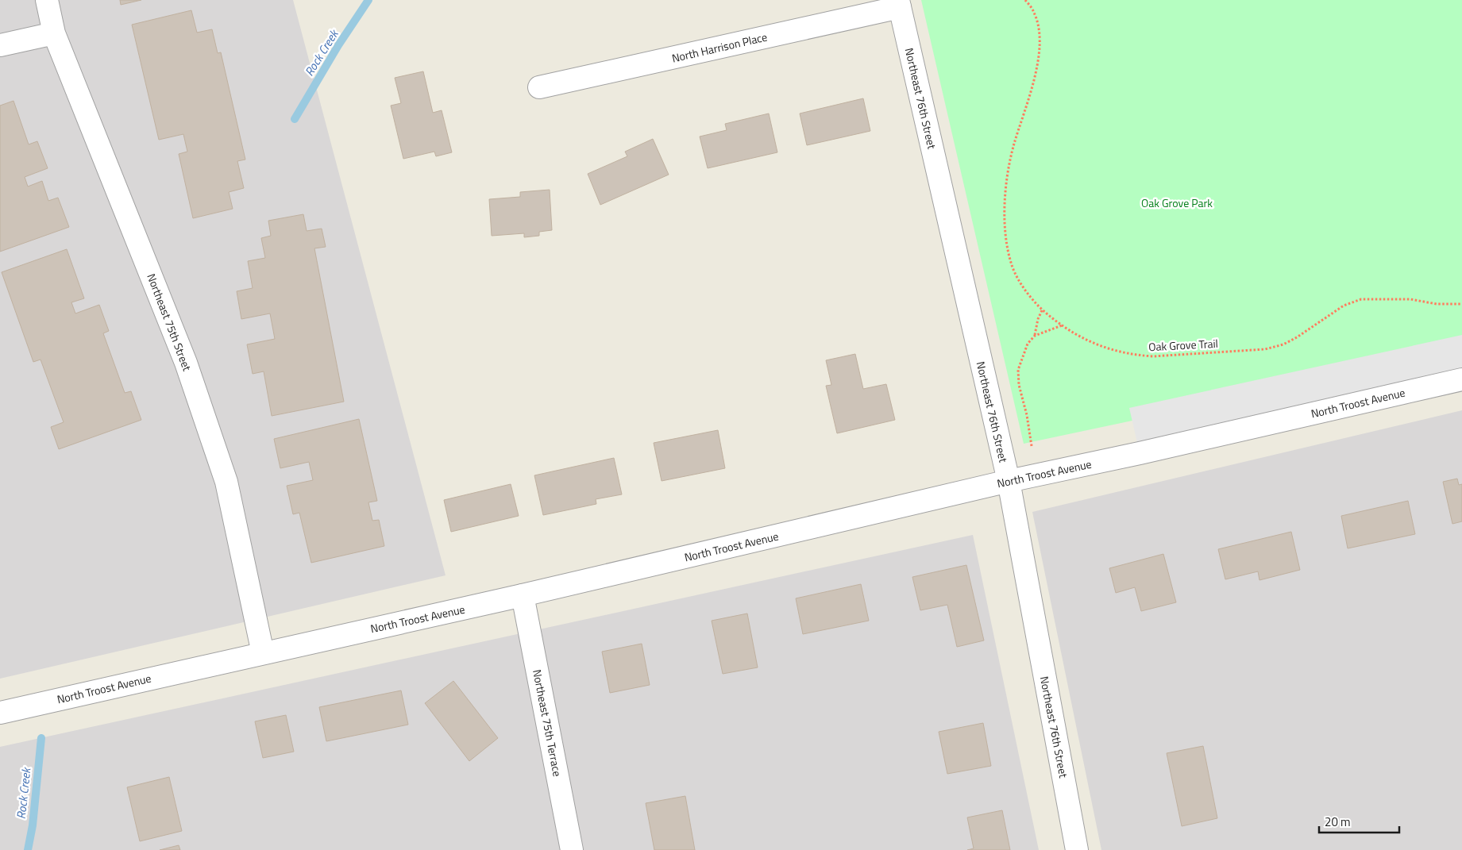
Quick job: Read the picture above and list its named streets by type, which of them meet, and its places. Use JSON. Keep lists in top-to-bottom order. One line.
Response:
{"streets":{"street":["North Harrison Place","Northeast 76th Street","Northeast 75th Street","North Troost Avenue","Northeast 75th Terrace"],"path":["Oak Grove Trail"]},"crossings":[["North Harrison Place","Northeast 76th Street"],["Northeast 76th Street","North Troost Avenue"],["Northeast 75th Street","North Troost Avenue"],["North Troost Avenue","Northeast 75th Terrace"]],"water":["Rock Creek"],"parks":["Oak Grove Park"],"scale_bar":"20 m"}
